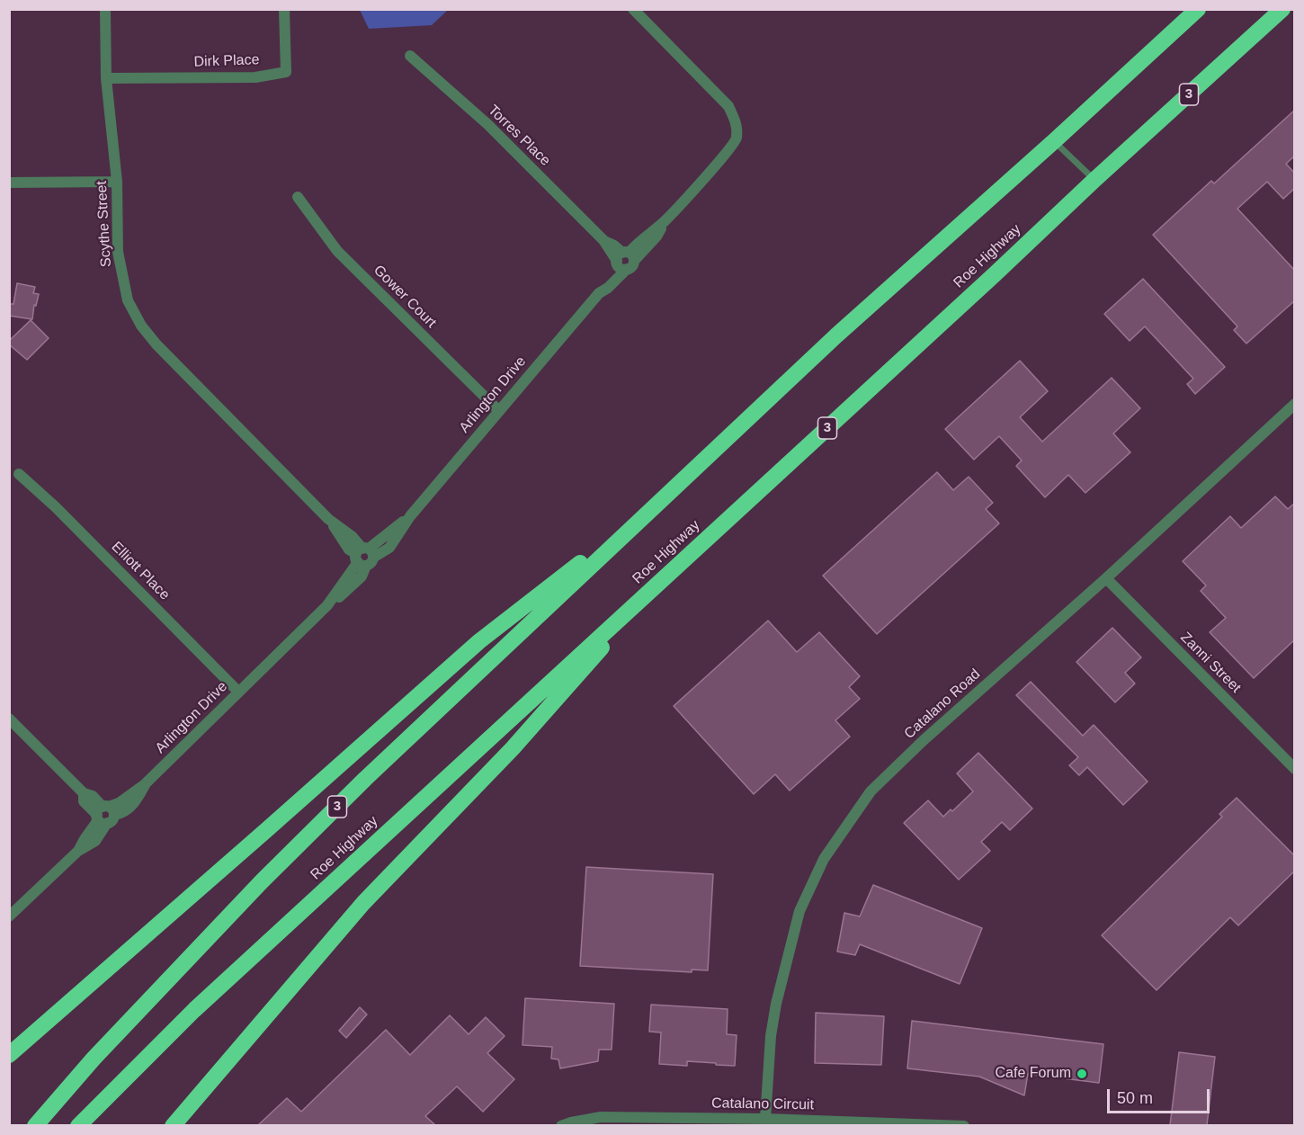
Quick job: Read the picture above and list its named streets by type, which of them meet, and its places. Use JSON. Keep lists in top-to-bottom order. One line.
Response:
{"streets":{"highway":["3","Roe Highway"],"street":["Dirk Place","Torres Place","Scythe Street","Gower Court","Arlington Drive","Elliott Place","Zanni Street","Catalano Road","Catalano Circuit"]},"crossings":[["Dirk Place","Scythe Street"],["Torres Place","Arlington Drive"],["Scythe Street","Arlington Drive"],["Gower Court","Arlington Drive"],["Arlington Drive","Elliott Place"],["Zanni Street","Catalano Road"],["Catalano Road","Catalano Circuit"]],"places":["Cafe Forum"],"scale_bar":"50 m"}
